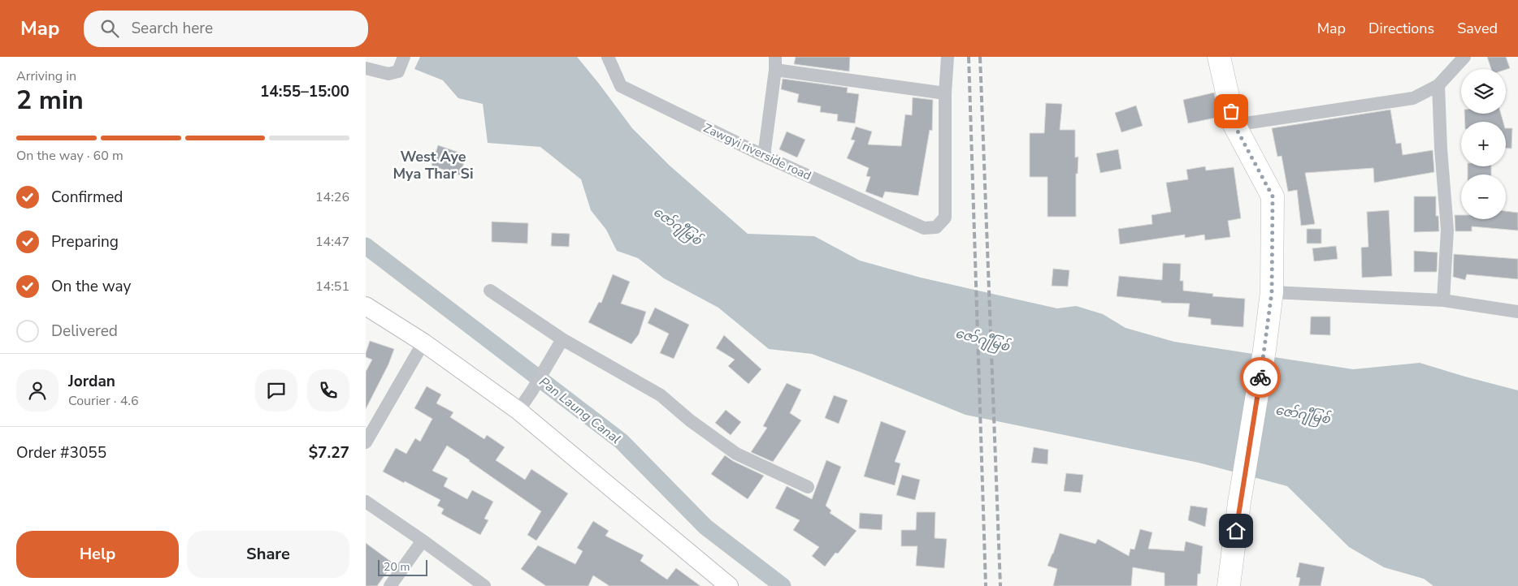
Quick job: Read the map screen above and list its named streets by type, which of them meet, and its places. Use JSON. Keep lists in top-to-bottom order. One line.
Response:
{"streets":{"street":["Zawgyi riverside road"]},"districts":["West Aye Mya Thar Si"],"water":["ဇော်ဂျီမြစ်","Pan Laung Canal"],"scale_bar":"20 m","page":{"header":"Map","search":"Search here","nav":["Map","Directions","Saved"],"heading":["2 min","Arriving in","14:55–15:00"],"panel":["Jordan","Courier · 4.6","Order #3055","$7.27"],"map_buttons":["+","−"],"bar":"On the way · 60 m","list":[["Confirmed","14:26"],["Preparing","14:47"],["On the way","14:51"],"Delivered"],"buttons":["Help","Share"],"scale":"20 m"}}
